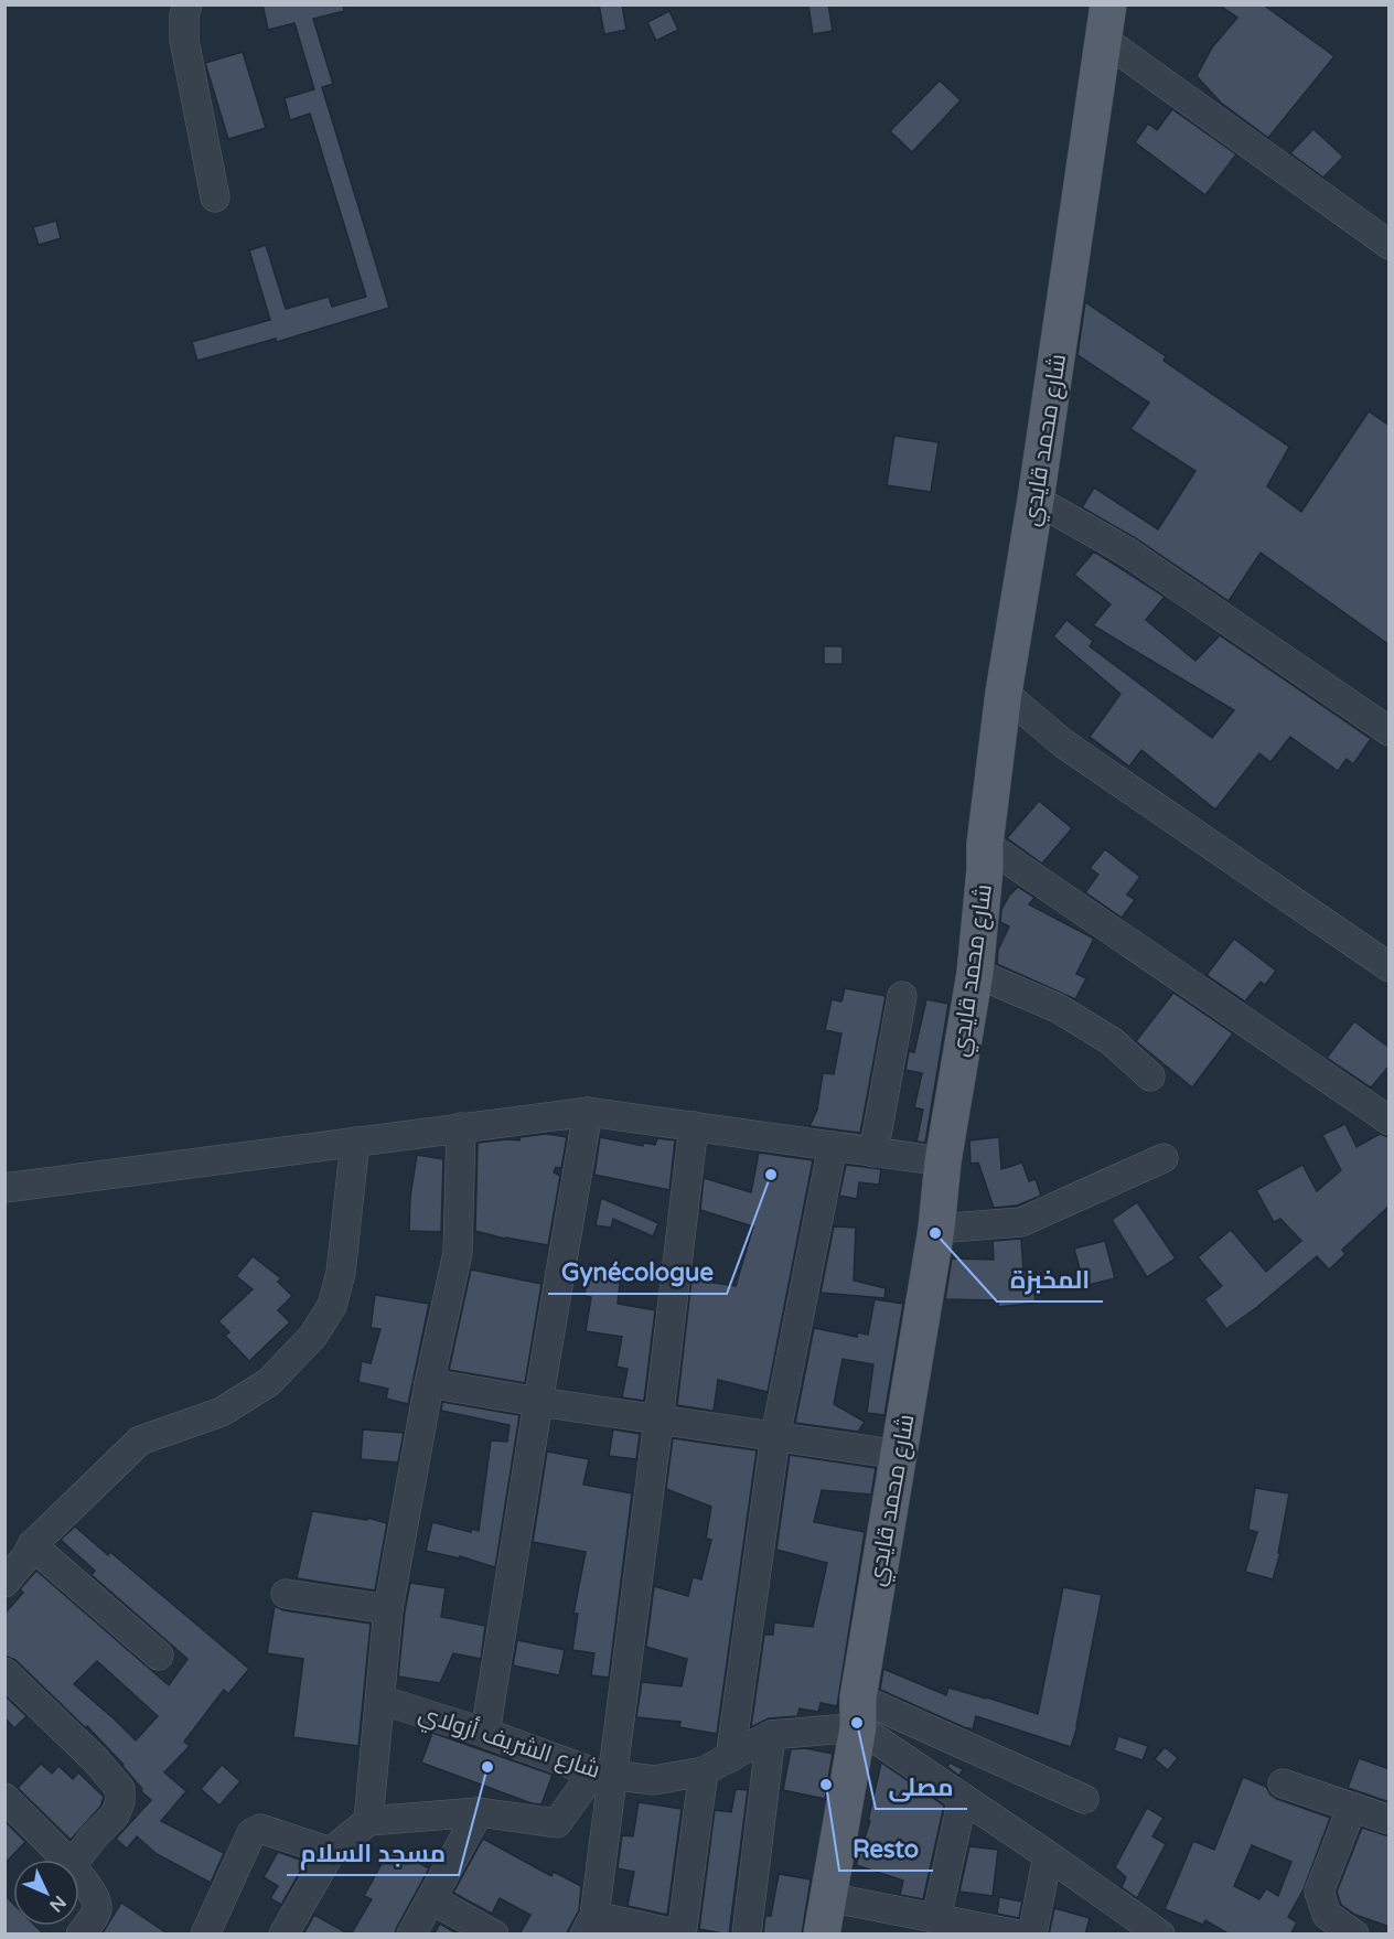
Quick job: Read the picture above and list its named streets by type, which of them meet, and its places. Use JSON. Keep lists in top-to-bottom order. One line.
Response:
{"streets":{"main road":["شارع محمد قايدي"],"street":["شارع الشريف أزولاي"]},"crossings":[["شارع محمد قايدي","شارع الشريف أزولاي"]],"places":["Gynécologue","المخبزة","مصلى","مسجد السلام","Resto"],"north":"bottom right"}
